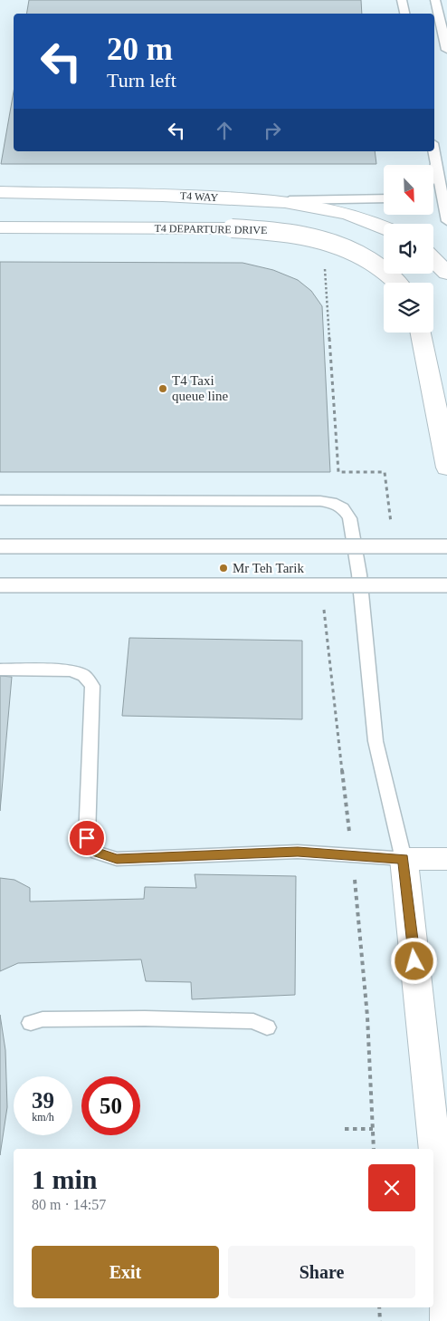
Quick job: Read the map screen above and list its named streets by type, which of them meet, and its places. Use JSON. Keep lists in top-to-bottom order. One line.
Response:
{"streets":{"main road":["T4 WAY","T4 DEPARTURE DRIVE"]},"places":["T4 Taxi queue line","Mr Teh Tarik"],"north":"bottom right","page":{"turn":["20 m","Turn left"],"speed":"39 km/h","limit":"50","heading":["1 min","80 m · 14:57"],"buttons":["Exit","Share"]}}
